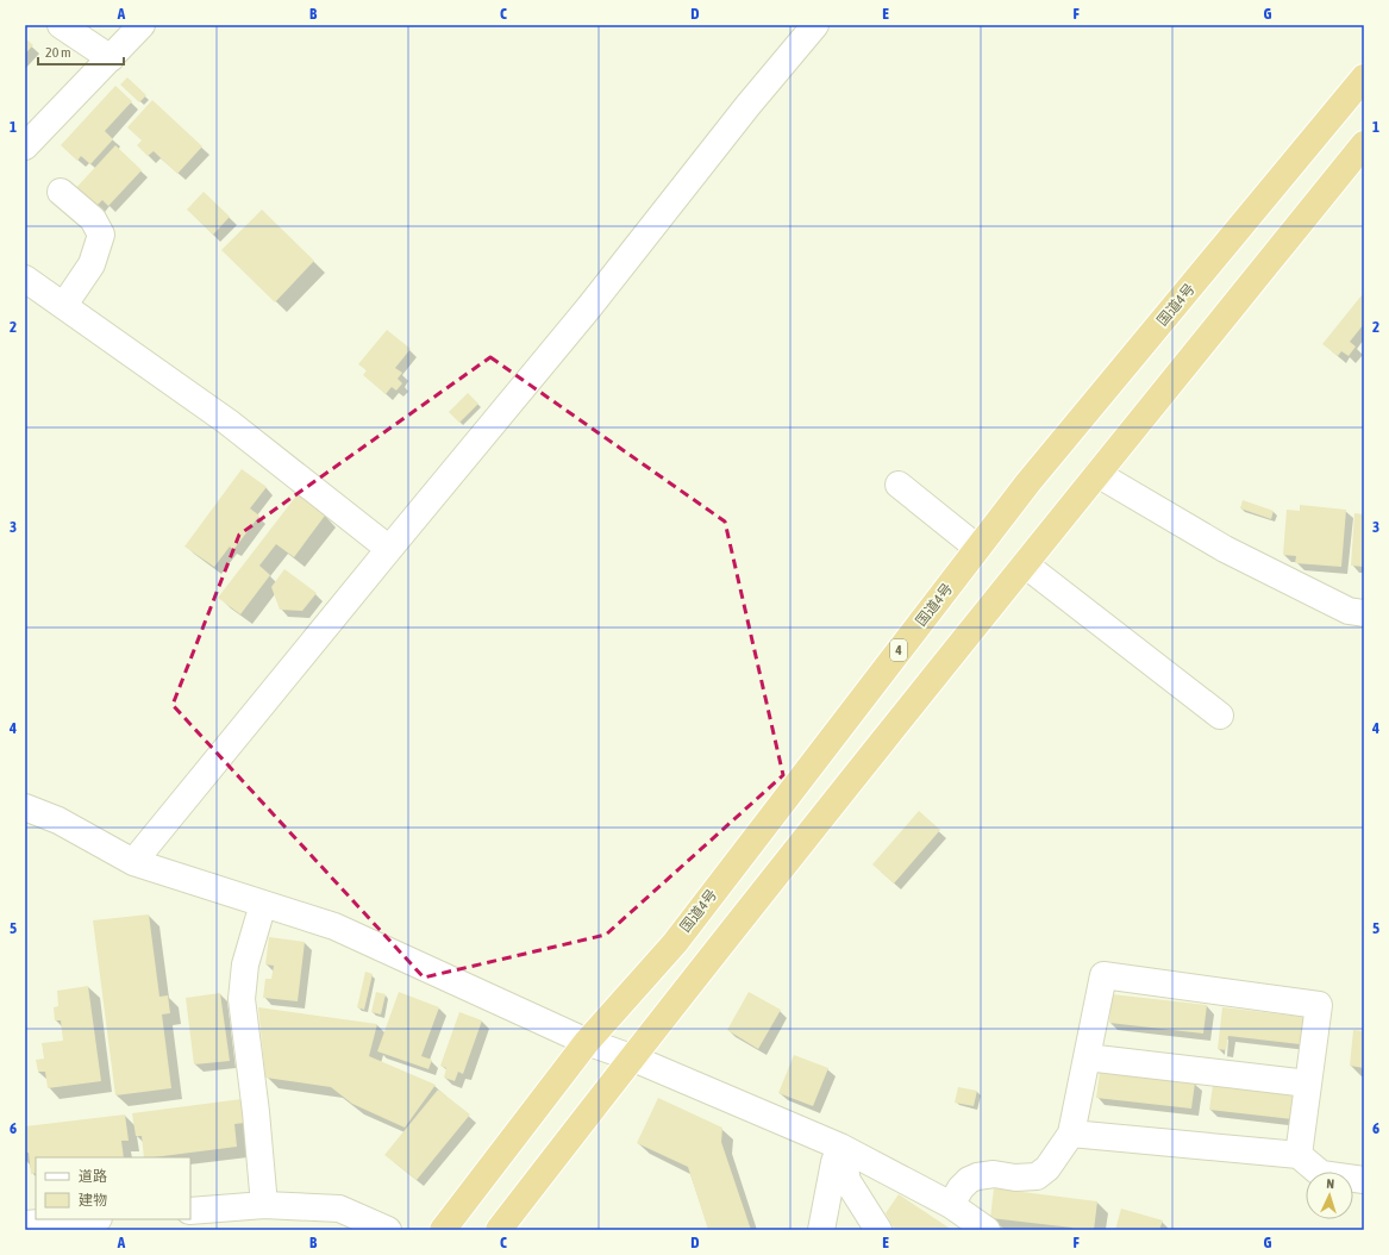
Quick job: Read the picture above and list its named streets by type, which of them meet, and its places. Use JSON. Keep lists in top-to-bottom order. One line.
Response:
{"streets":{"highway":["国道4号","4"]},"legend":["道路","建物"],"scale_bar":"20 m","north":"top","grid":{"columns":["A","B","C","D","E","F","G"],"rows":["1","2","3","4","5","6"]}}
